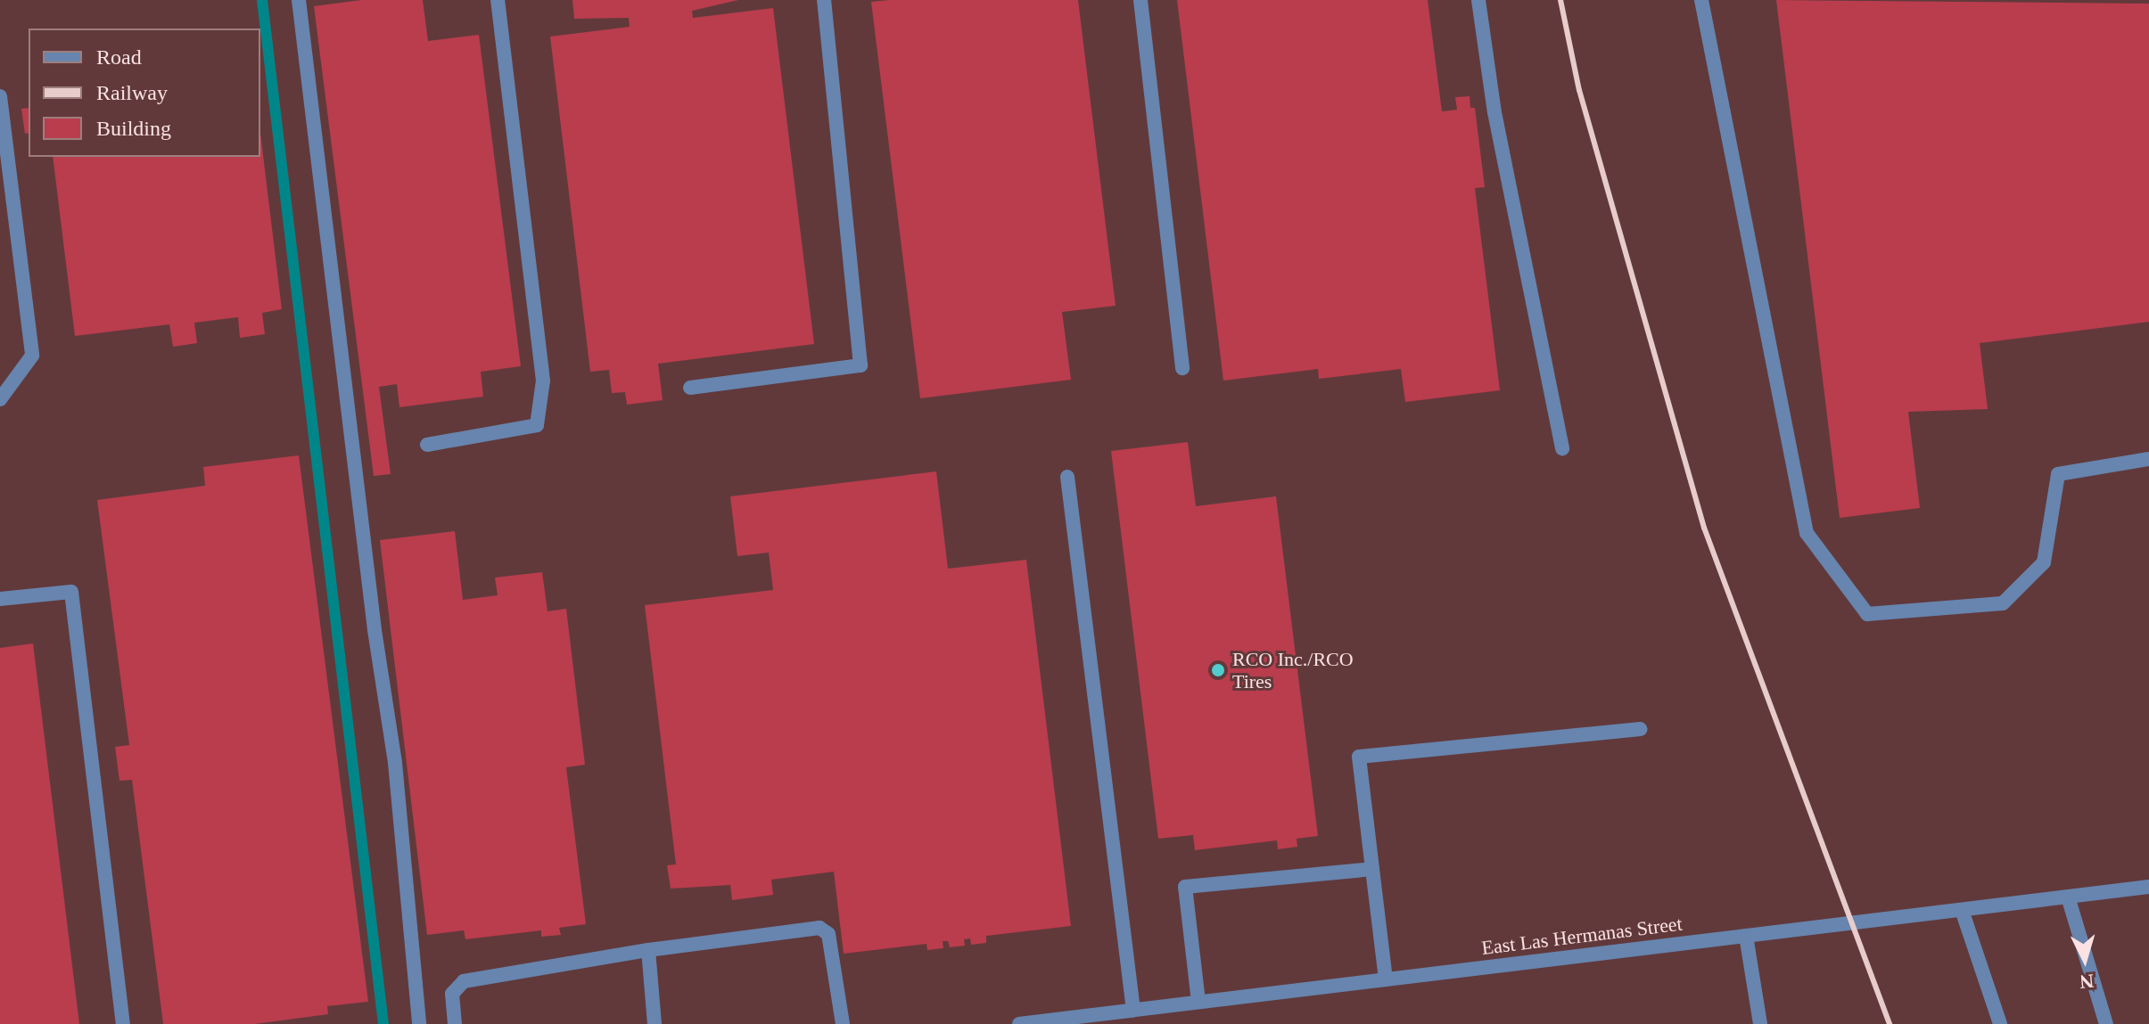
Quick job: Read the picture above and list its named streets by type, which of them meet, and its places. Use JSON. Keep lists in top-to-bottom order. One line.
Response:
{"streets":{"street":["East Las Hermanas Street"]},"places":["RCO Inc./RCO Tires"],"legend":["Road","Railway","Building"],"north":"bottom"}
